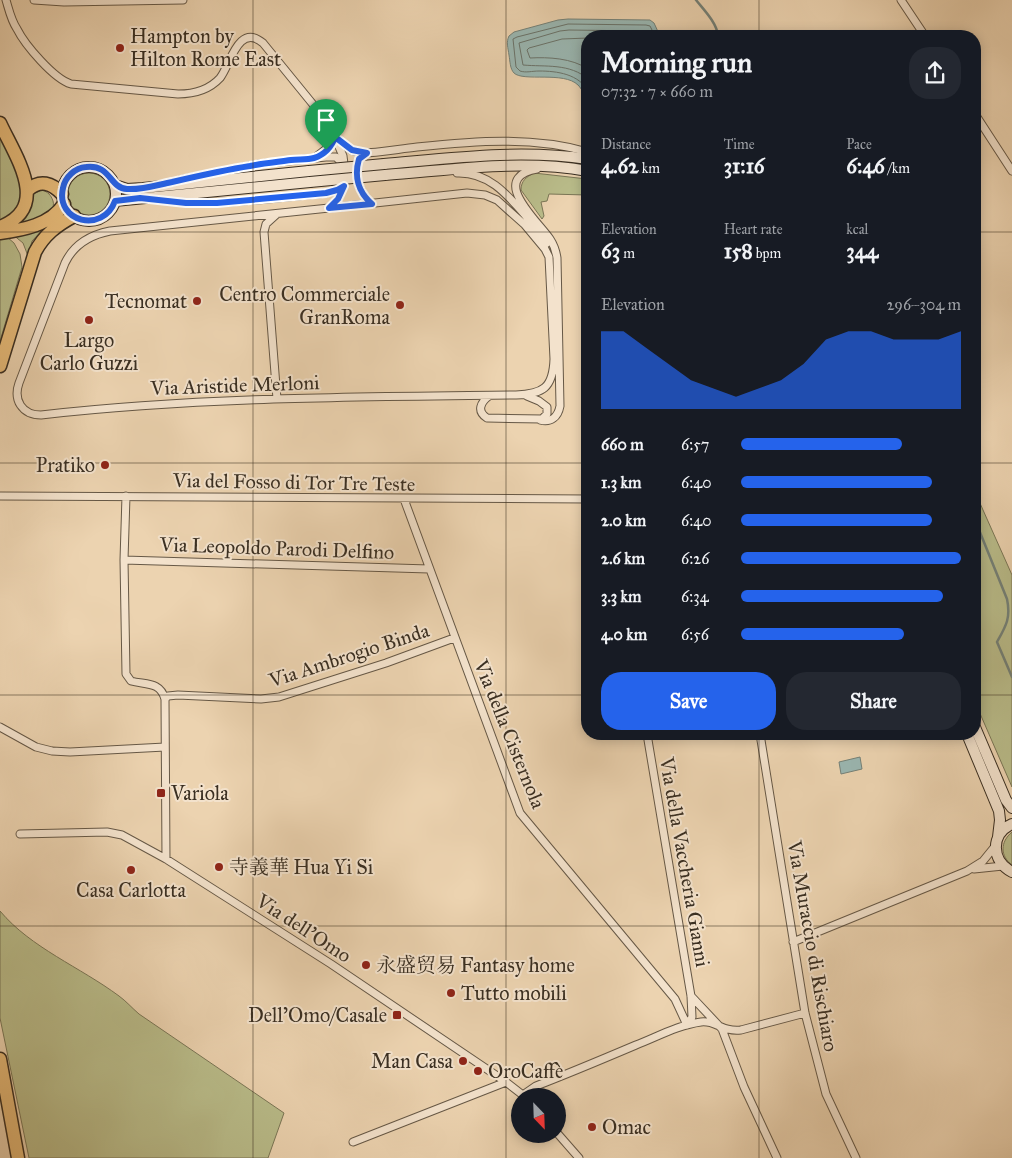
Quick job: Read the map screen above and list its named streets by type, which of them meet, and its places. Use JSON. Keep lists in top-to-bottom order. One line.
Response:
{"streets":{"street":["Via Aristide Merloni","Via del Fosso di Tor Tre Teste","Via Leopoldo Parodi Delfino","Via Ambrogio Binda","Via della Cisternola","Via della Vaccheria Gianni","Via dell'Omo","Via Muraccio di Rischiaro"]},"crossings":[["Via del Fosso di Tor Tre Teste","Via della Cisternola"],["Via Leopoldo Parodi Delfino","Via della Cisternola"],["Via Ambrogio Binda","Via della Cisternola"],["Via della Cisternola","Via della Vaccheria Gianni"]],"places":{"other":["Hampton by Hilton Rome East","Tecnomat","Centro Commerciale GranRoma","Largo Carlo Guzzi","Pratiko","寺義華 Hua Yi Si","Casa Carlotta","永盛贸易 Fantasy home","Tutto mobili","Man Casa","OroCaffè","Omac"],"transit":["Variola","Dell'Omo/Casale"]},"north":"bottom right","page":{"heading":["Morning run","07:32 · 7 × 660 m"],"stats":[["Distance","4.62 km"],["Time","31:16"],["Pace","6:46 /km"],["Elevation","63 m"],["Heart rate","158 bpm"],["kcal","344"]],"chart":["Elevation","296–304 m"],"list":[{"name":"660 m","note":"6:57"},{"name":"1.3 km","note":"6:40"},{"name":"2.0 km","note":"6:40"},{"name":"2.6 km","note":"6:26"},{"name":"3.3 km","note":"6:34"},{"name":"4.0 km","note":"6:56"}],"buttons":["Save","Share"]}}
